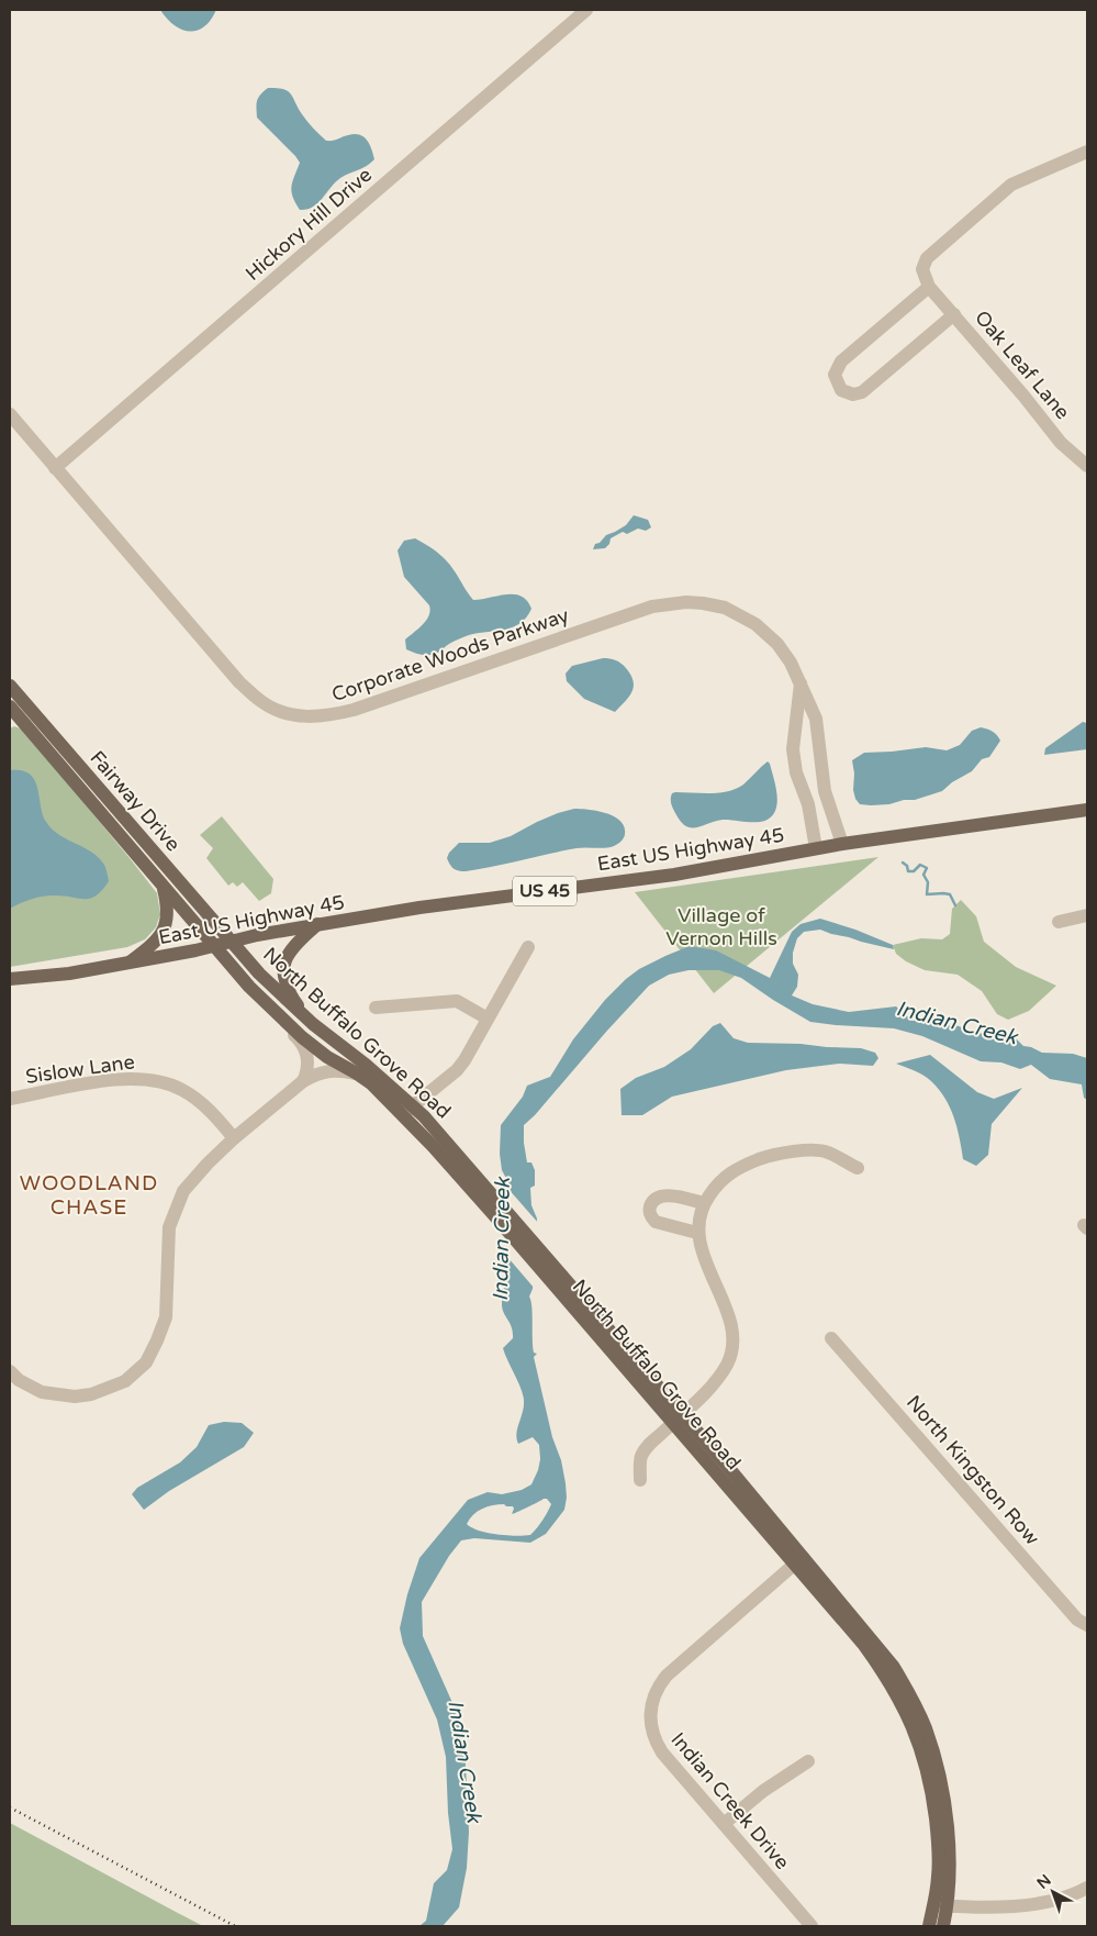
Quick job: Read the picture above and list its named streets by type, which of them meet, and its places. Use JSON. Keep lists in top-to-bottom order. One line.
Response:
{"streets":{"main road":["Fairway Drive","East US Highway 45","US 45","North Buffalo Grove Road"],"street":["Hickory Hill Drive","Oak Leaf Lane","Corporate Woods Parkway","Sislow Lane","North Kingston Row","Indian Creek Drive"]},"crossings":[["Hickory Hill Drive","Corporate Woods Parkway"],["Corporate Woods Parkway","East US Highway 45"],["Fairway Drive","East US Highway 45"],["Fairway Drive","North Buffalo Grove Road"],["East US Highway 45","North Buffalo Grove Road"],["North Buffalo Grove Road","Indian Creek Drive"]],"districts":["WOODLAND CHASE"],"water":["Indian Creek"],"parks":["Village of Vernon Hills"],"north":"top left"}
